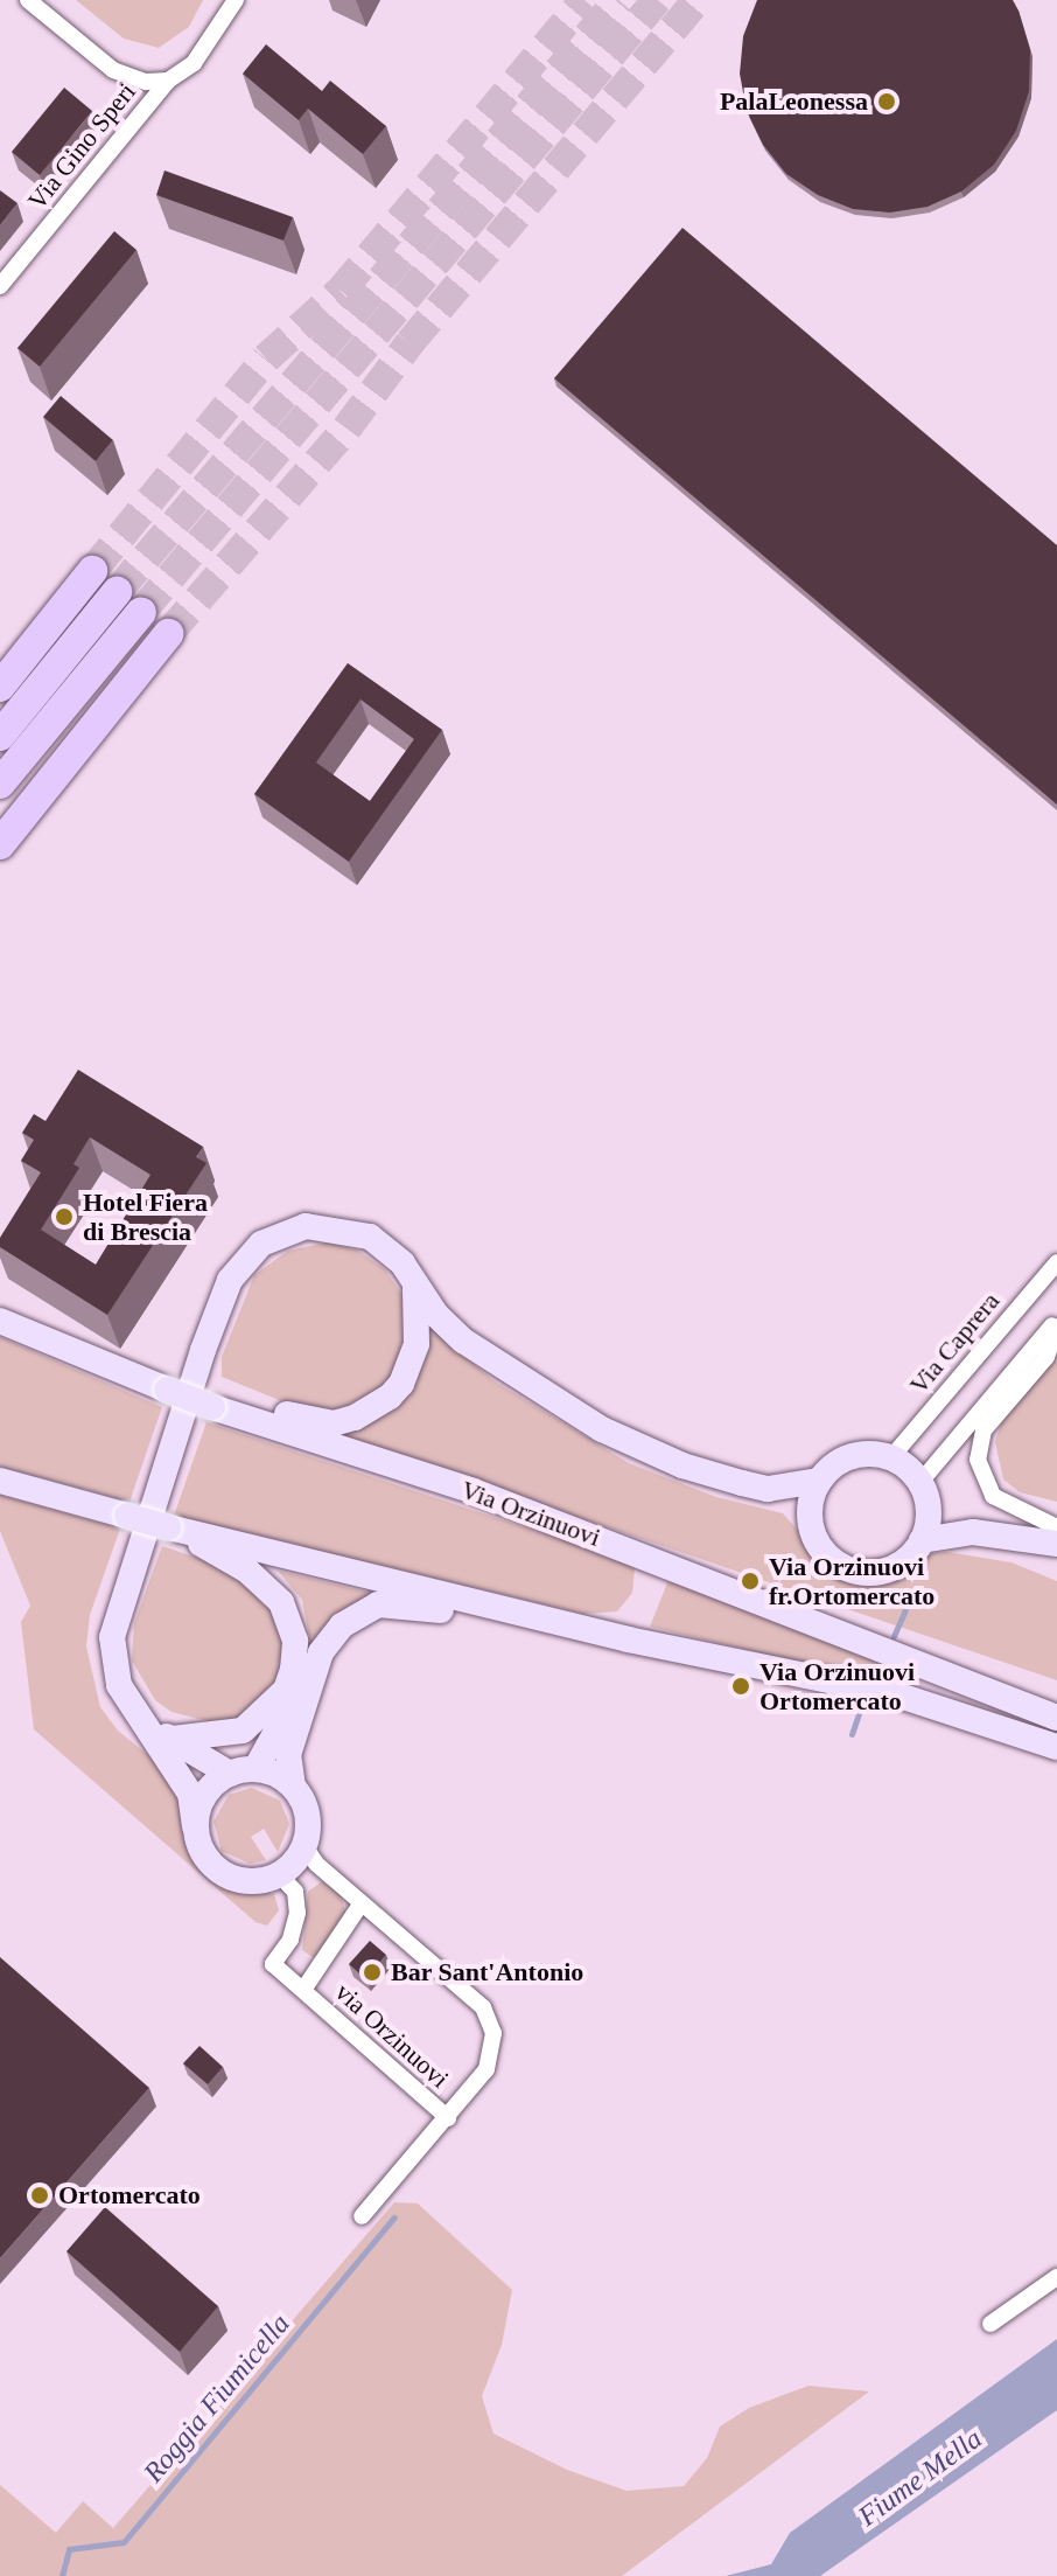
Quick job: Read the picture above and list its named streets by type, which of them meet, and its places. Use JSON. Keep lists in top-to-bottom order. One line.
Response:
{"streets":{"main road":["Via Orzinuovi"],"street":["Via Gino Speri","Via Caprera","via Orzinuovi"]},"water":["Roggia Fiumicella","Fiume Mella"],"places":["PalaLeonessa","Hotel Fiera di Brescia","Via Orzinuovi fr.Ortomercato","Via Orzinuovi Ortomercato","Bar Sant'Antonio","Ortomercato"]}
